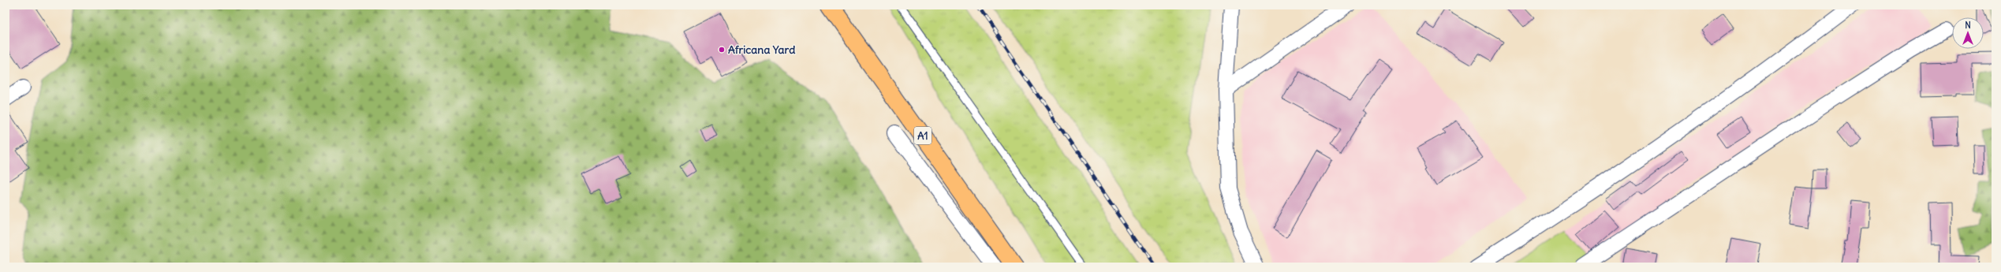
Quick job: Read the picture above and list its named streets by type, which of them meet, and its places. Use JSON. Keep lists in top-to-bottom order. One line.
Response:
{"streets":{"highway":["A1"]},"places":["Africana Yard"],"north":"top"}
